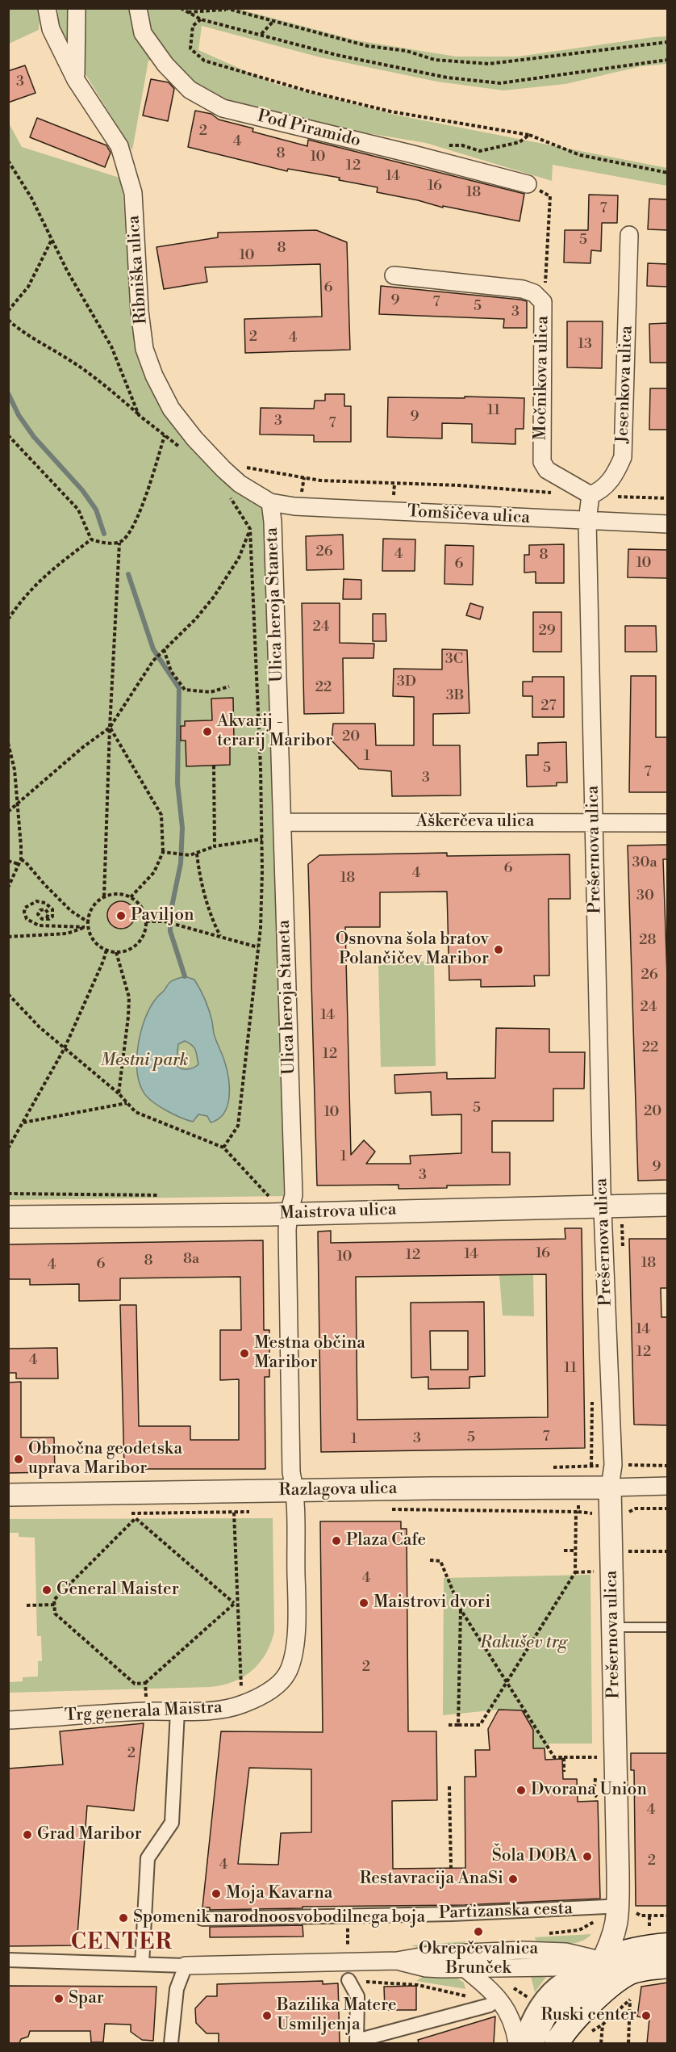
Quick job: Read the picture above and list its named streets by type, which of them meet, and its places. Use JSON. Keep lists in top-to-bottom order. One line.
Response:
{"streets":{"street":["Pod Piramido","Ribniška ulica","Močnikova ulica","Jesenkova ulica","Tomšičeva ulica","Ulica heroja Staneta","Aškerčeva ulica","Prešernova ulica","Maistrova ulica","Razlagova ulica","Trg generala Maistra","Partizanska cesta"]},"crossings":[["Ribniška ulica","Tomšičeva ulica"],["Ribniška ulica","Ulica heroja Staneta"],["Močnikova ulica","Jesenkova ulica"],["Tomšičeva ulica","Ulica heroja Staneta"],["Tomšičeva ulica","Prešernova ulica"],["Ulica heroja Staneta","Aškerčeva ulica"],["Ulica heroja Staneta","Maistrova ulica"],["Ulica heroja Staneta","Razlagova ulica"],["Ulica heroja Staneta","Trg generala Maistra"],["Aškerčeva ulica","Prešernova ulica"],["Prešernova ulica","Maistrova ulica"],["Prešernova ulica","Razlagova ulica"],["Razlagova ulica","Trg generala Maistra"]],"districts":["CENTER"],"parks":["Mestni park","Rakušev trg"],"places":["Akvarij - terarij Maribor","Paviljon","Osnovna šola bratov Polančičev Maribor","Mestna občina Maribor","Območna geodetska uprava Maribor","Plaza Cafe","General Maister","Maistrovi dvori","Dvorana Union","Grad Maribor","Šola DOBA","Restavracija AnaSi","Moja Kavarna","Spomenik narodnoosvobodilnega boja","Okrepčevalnica Brunček","Spar","Bazilika Matere Usmiljenja","Ruski center"],"house_numbers":["3","2","4","8","10","12","14","16","18","7","5","8","10","6","9","7","5","3","2","4","13","11","9","3","7","26","4","8","10","6","24","29","3C","3D","22","3B","27","20","1","5","7","3","30a","6","4","18","30","28","26","24","14","22","12","5","20","10","1","9","3","16","14","12","10","8a","8","18","6","4","14","12","4","11","7","5","3","1","4","2","2","4","2","4"]}
